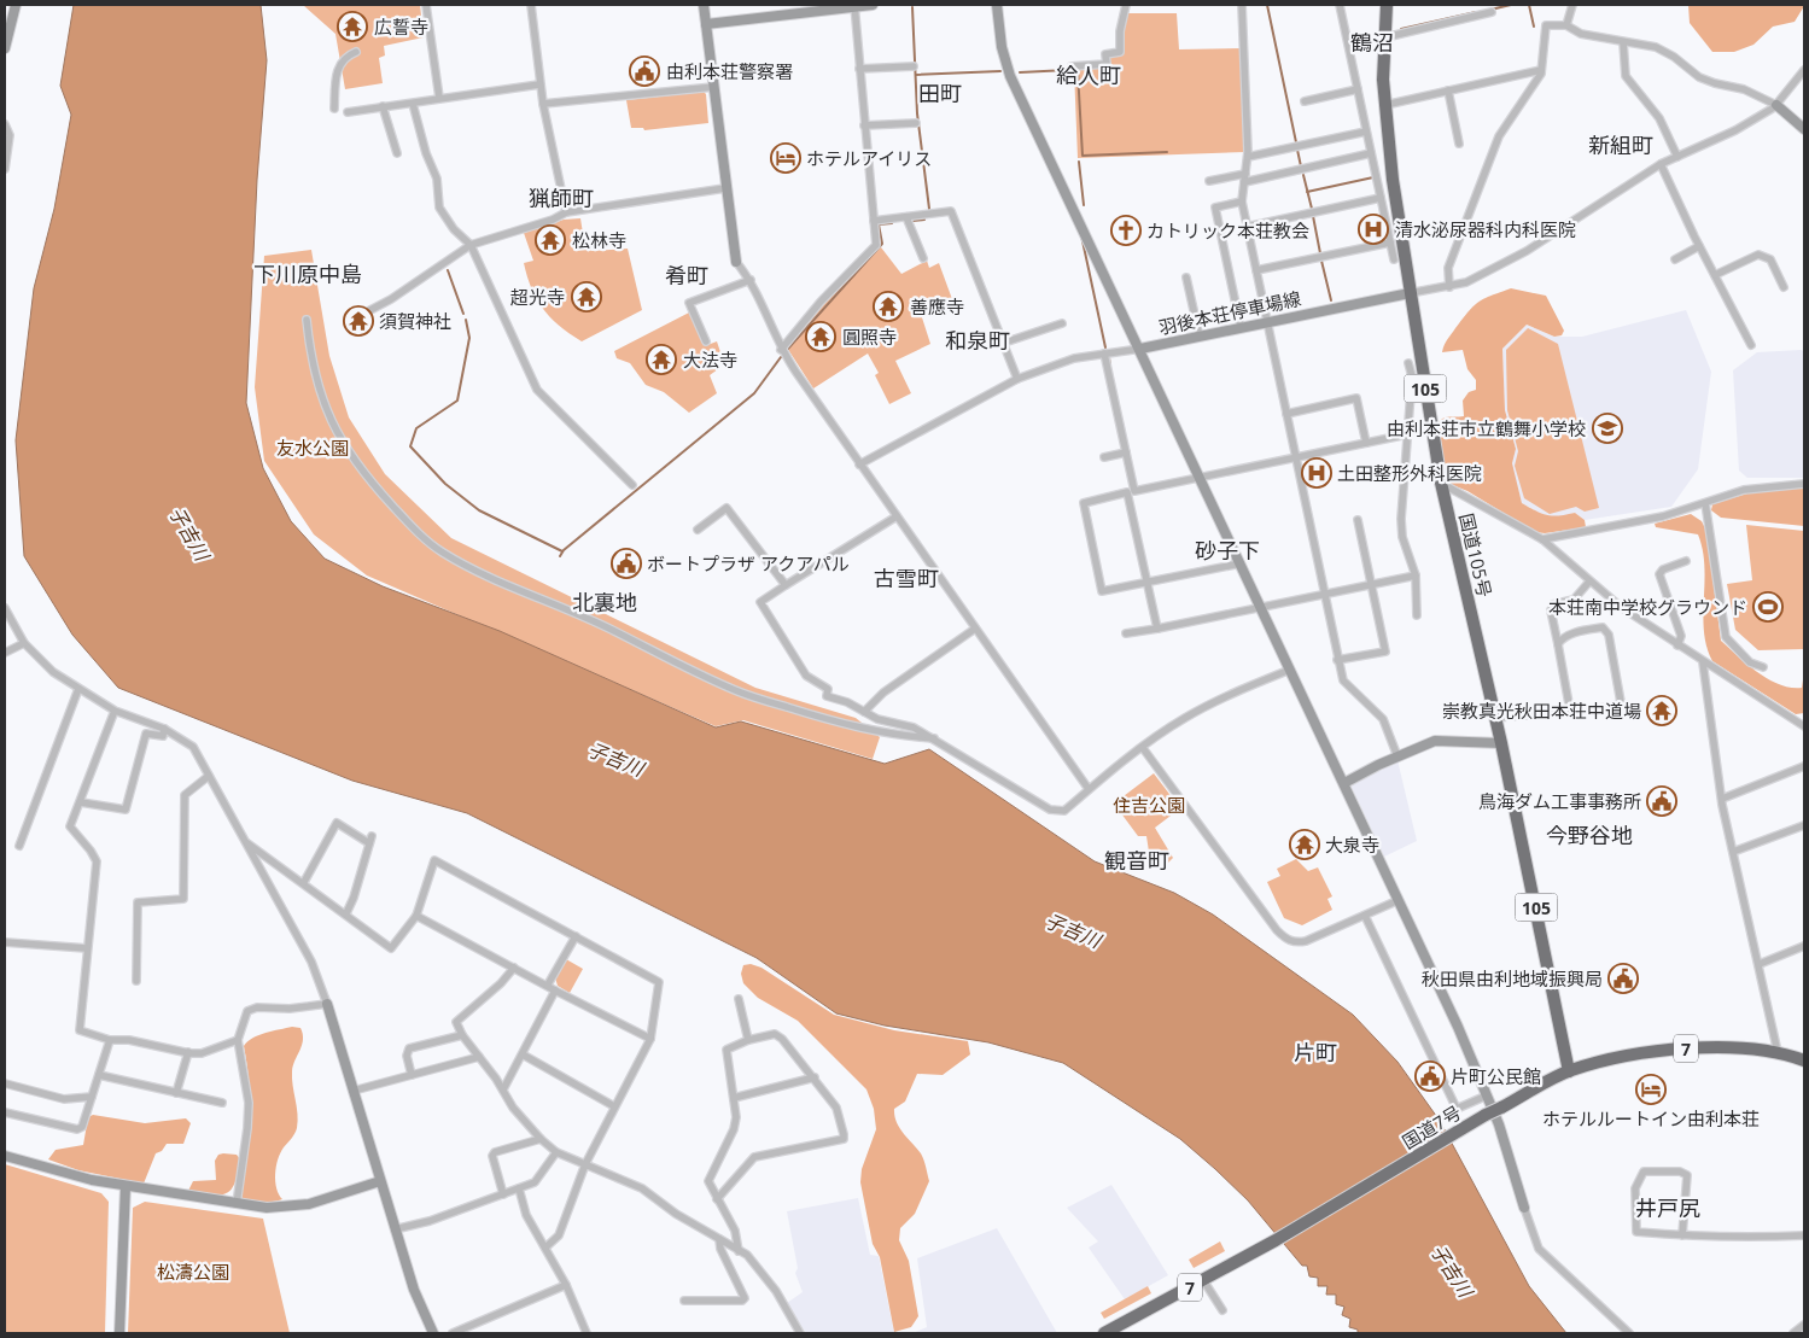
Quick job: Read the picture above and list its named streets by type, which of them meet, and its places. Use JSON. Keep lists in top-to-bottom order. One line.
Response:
{"streets":{"highway":["105","国道105号","7","国道7号"],"street":["羽後本荘停車場線"]},"crossings":[["羽後本荘停車場線","国道105号"],["国道105号","国道7号"]],"districts":["鶴沼","給人町","田町","新組町","猟師町","下川原中島","肴町","和泉町","砂子下","古雪町","北裏地","今野谷地","観音町","片町","井戸尻"],"water":["子吉川"],"parks":["友水公園","住吉公園","松濤公園"],"places":{"temple":["広誓寺","松林寺","超光寺","善應寺","須賀神社","圓照寺","大法寺","崇教真光秋田本荘中道場","大泉寺"],"public building":["由利本荘警察署","ボートプラザ アクアパル","鳥海ダム工事事務所","秋田県由利地域振興局","片町公民館"],"hotel":["ホテルアイリス","ホテルルートイン由利本荘"],"hospital":["清水泌尿器科内科医院","土田整形外科医院"],"church":["カトリック本荘教会"],"school or university":["由利本荘市立鶴舞小学校"],"sports":["本荘南中学校グラウンド"]}}
